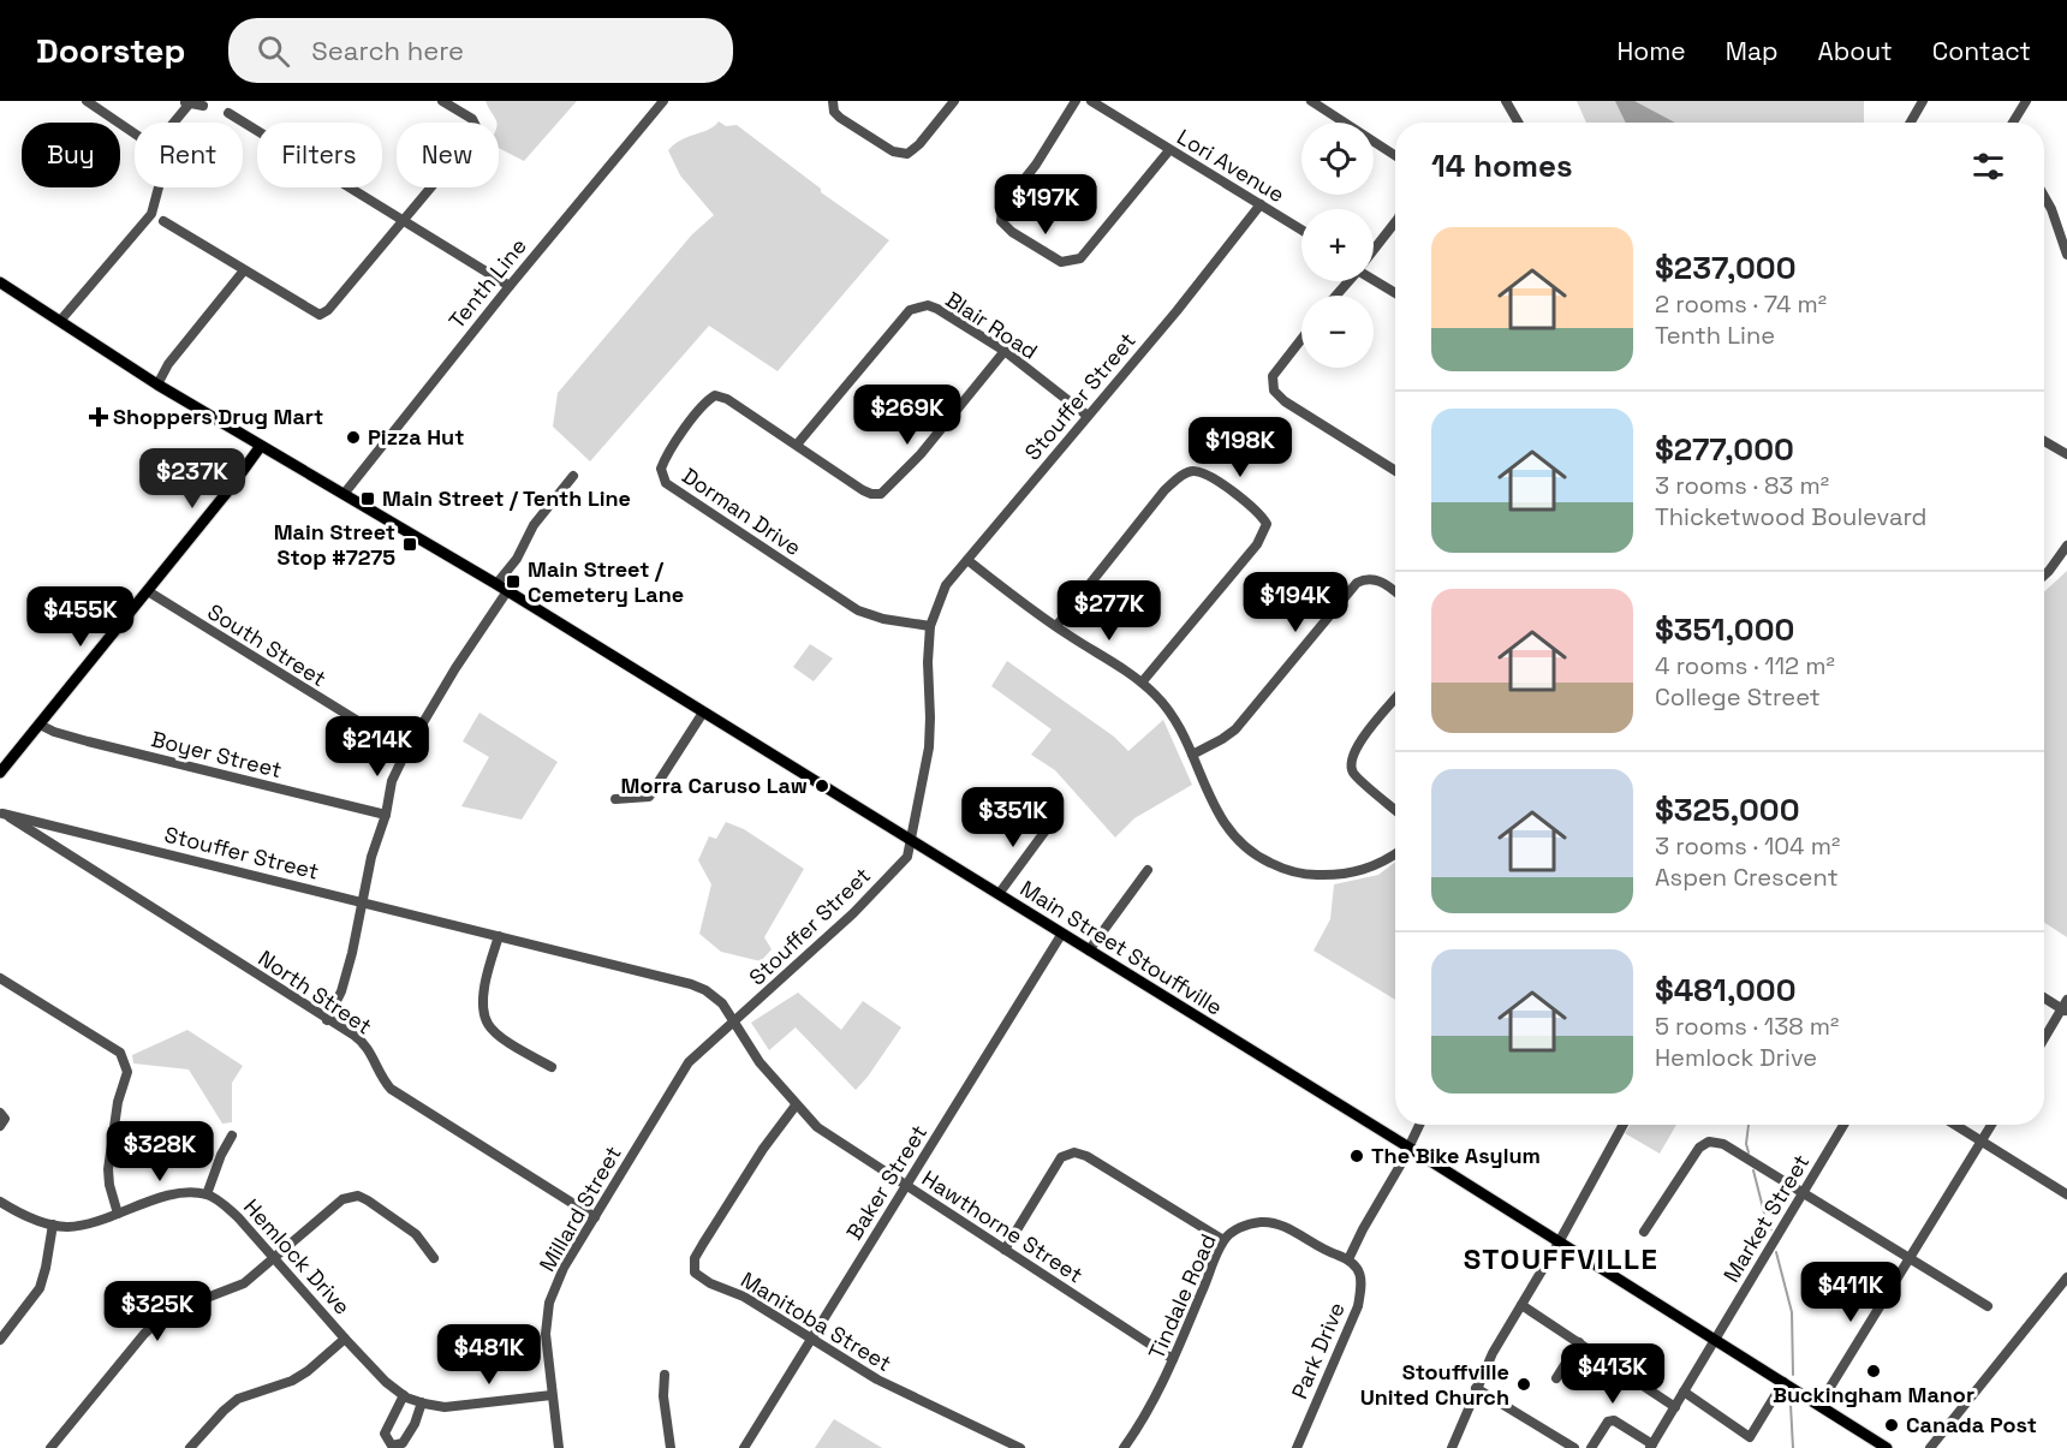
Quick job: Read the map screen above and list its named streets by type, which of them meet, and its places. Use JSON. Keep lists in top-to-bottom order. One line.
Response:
{"streets":{"main road":["Main Street Stouffville"],"street":["Lori Avenue","Tenth Line","Blair Road","Stouffer Street","Dorman Drive","South Street","Boyer Street","North Street","Baker Street","Millard Street","Market Street","Hawthorne Street","Hemlock Drive","Tindale Road","Manitoba Street","Park Drive"]},"crossings":[["Lori Avenue","Stouffer Street"],["Tenth Line","Main Street Stouffville"],["Blair Road","Stouffer Street"],["Blair Road","Dorman Drive"],["Stouffer Street","Dorman Drive"],["Stouffer Street","Main Street Stouffville"],["Stouffer Street","North Street"],["Stouffer Street","Millard Street"],["Stouffer Street","Hawthorne Street"],["Main Street Stouffville","Baker Street"],["Main Street Stouffville","Market Street"],["North Street","Millard Street"],["Baker Street","Hawthorne Street"],["Baker Street","Manitoba Street"],["Millard Street","Hawthorne Street"],["Millard Street","Hemlock Drive"],["Hawthorne Street","Tindale Road"],["Hawthorne Street","Manitoba Street"],["Tindale Road","Park Drive"]],"districts":["STOUFFVILLE"],"places":{"health":["Shoppers Drug Mart"],"other":["Pizza Hut","Morra Caruso Law","The Bike Asylum","Buckingham Manor","Stouffville United Church","Canada Post"],"transit":["Main Street / Tenth Line","Main Street Stop #7275","Main Street / Cemetery Lane"]},"page":{"header":"Doorstep","search":"Search here","nav":["Home","Map","About","Contact"],"map_buttons":["+","−"],"chip":["Buy","Rent","Filters","New"],"heading":"14 homes","price":["$197K","$269K","$198K","$237K","$194K","$277K","$455K","$214K","$351K","$328K","$411K","$325K","$481K","$413K"],"list":[{"name":"$237,000","note":"2 rooms · 74 m² · Tenth Line"},{"name":"$277,000","note":"3 rooms · 83 m² · Thicketwood Boulevard"},{"name":"$351,000","note":"4 rooms · 112 m² · College Street"},{"name":"$325,000","note":"3 rooms · 104 m² · Aspen Crescent"},{"name":"$481,000","note":"5 rooms · 138 m² · Hemlock Drive"}]}}
